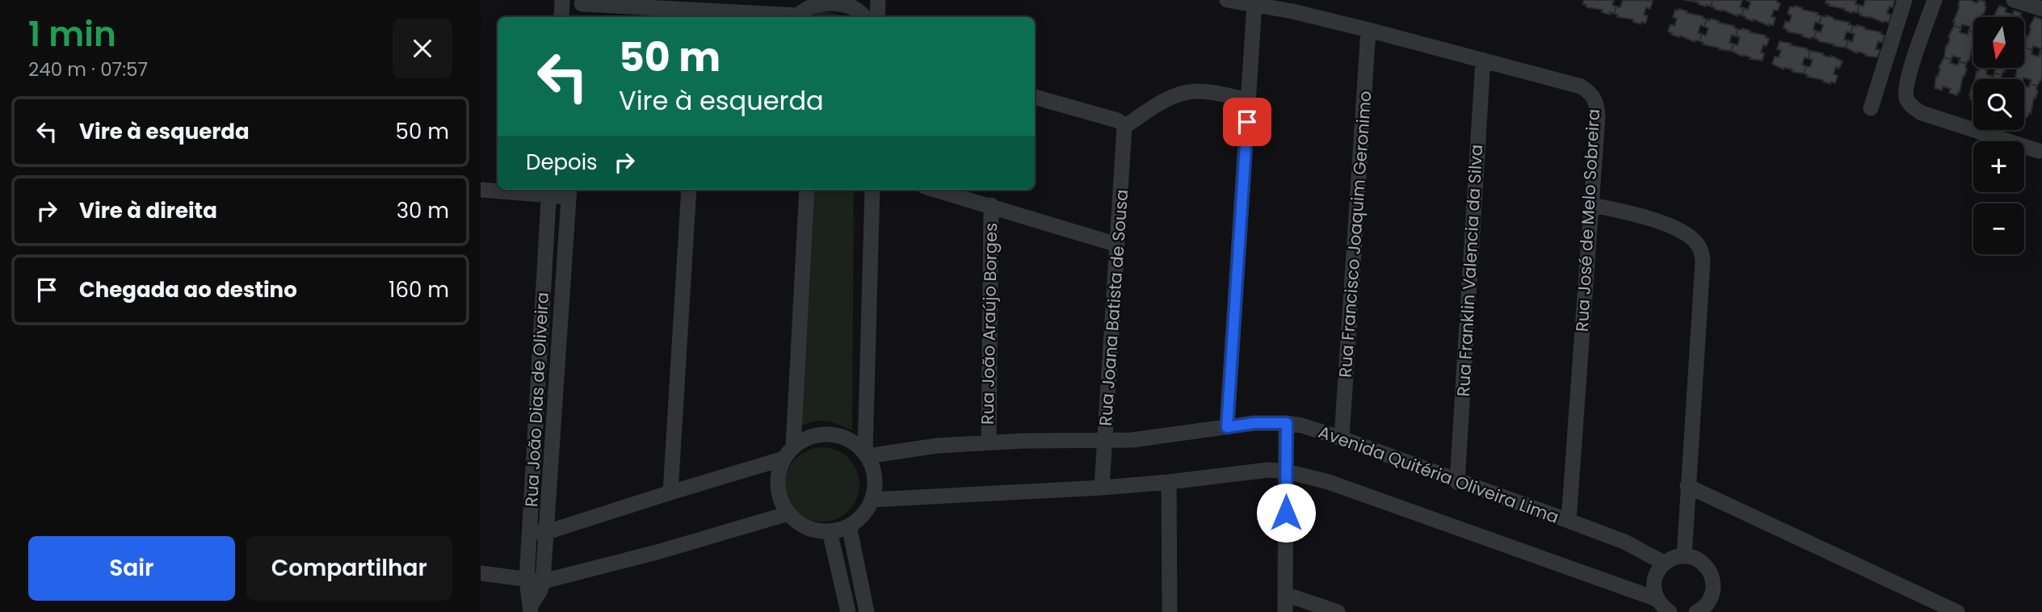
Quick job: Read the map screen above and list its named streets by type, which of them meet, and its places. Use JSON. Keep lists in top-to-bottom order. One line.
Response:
{"streets":{"street":["Rua José de Melo Sobreira","Rua Francisco Joaquim Geronimo","Rua Franklin Valencia da Silva","Rua Joana Batista de Sousa","Rua João Araújo Borges","Rua João Dias de Oliveira","Avenida Quitéria Oliveira Lima"]},"crossings":[["Rua José de Melo Sobreira","Rua Francisco Joaquim Geronimo"],["Rua José de Melo Sobreira","Rua Franklin Valencia da Silva"],["Rua José de Melo Sobreira","Avenida Quitéria Oliveira Lima"],["Rua Francisco Joaquim Geronimo","Avenida Quitéria Oliveira Lima"],["Rua Franklin Valencia da Silva","Avenida Quitéria Oliveira Lima"],["Rua Joana Batista de Sousa","Avenida Quitéria Oliveira Lima"],["Rua João Araújo Borges","Avenida Quitéria Oliveira Lima"]],"north":"bottom","page":{"heading":["1 min","240 m · 07:57"],"map_buttons":["+","−"],"turn":["50 m","Vire à esquerda"],"list":[{"name":"Vire à esquerda","value":"50 m"},{"name":"Vire à direita","value":"30 m"},{"name":"Chegada ao destino","value":"160 m"}],"then":"Depois","buttons":["Sair","Compartilhar"]}}
